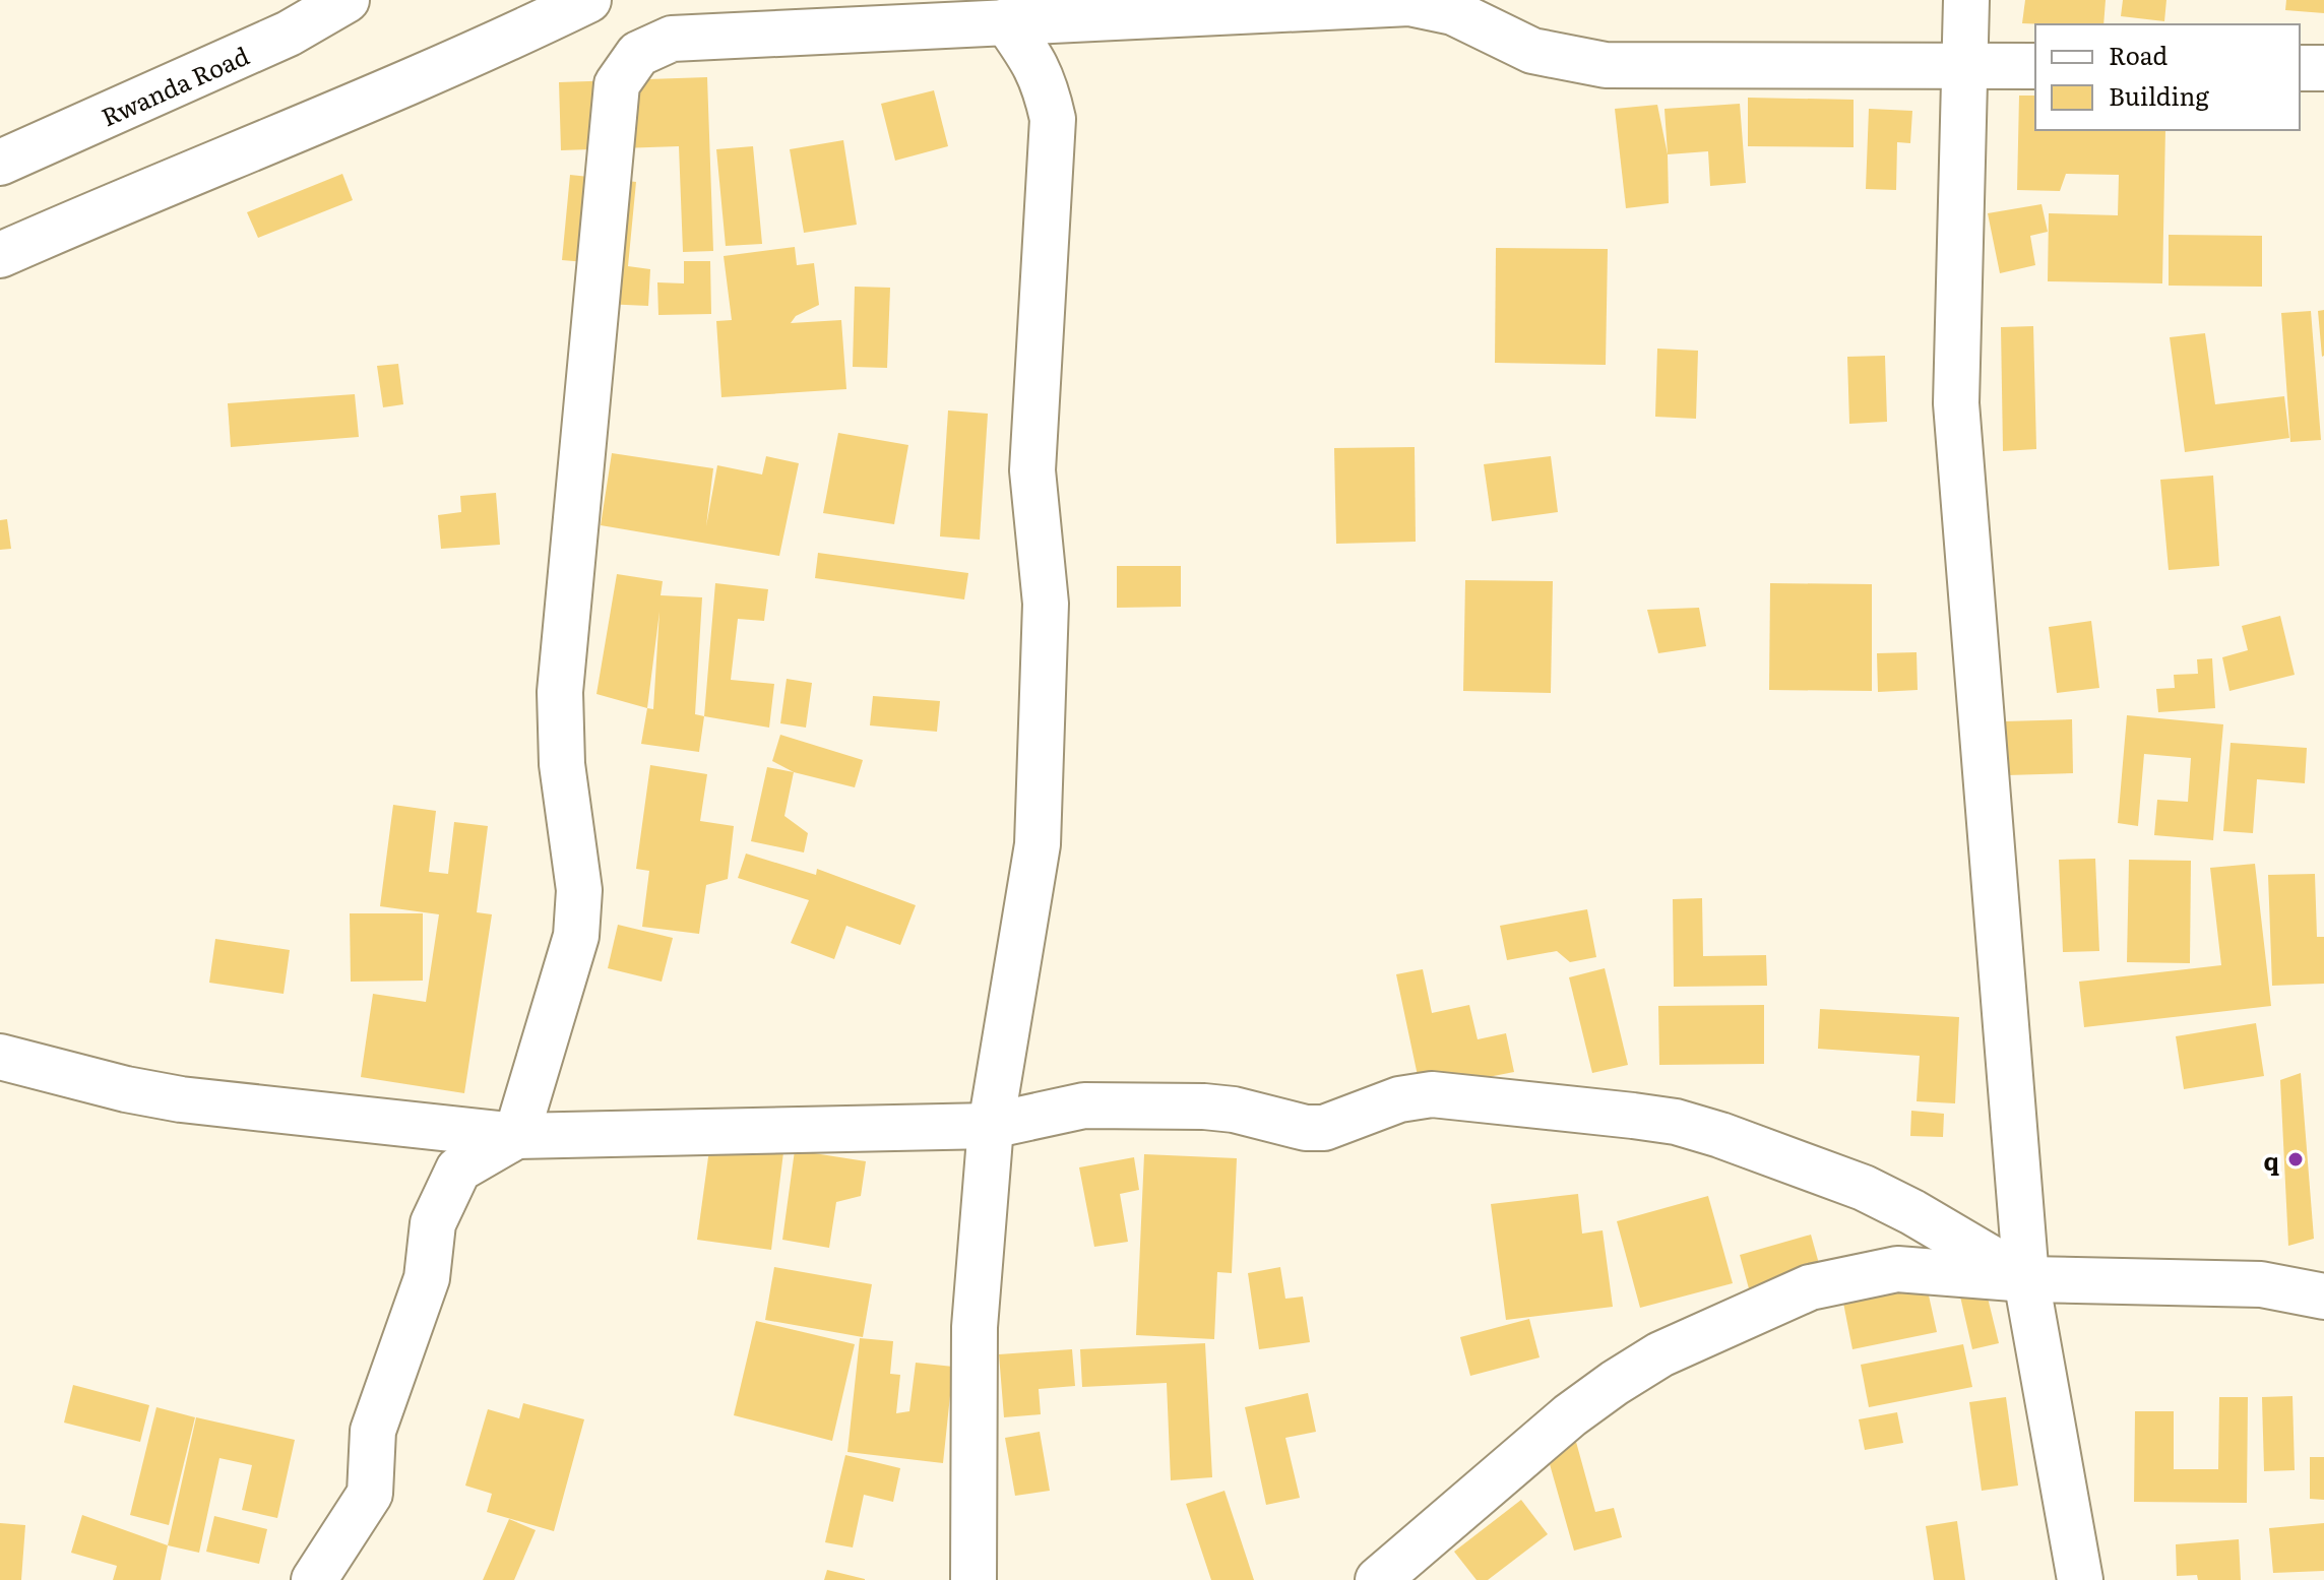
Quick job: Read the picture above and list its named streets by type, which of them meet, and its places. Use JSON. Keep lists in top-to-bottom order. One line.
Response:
{"streets":{"main road":["Rwanda Road"]},"places":["q"],"legend":["Road","Building"]}
